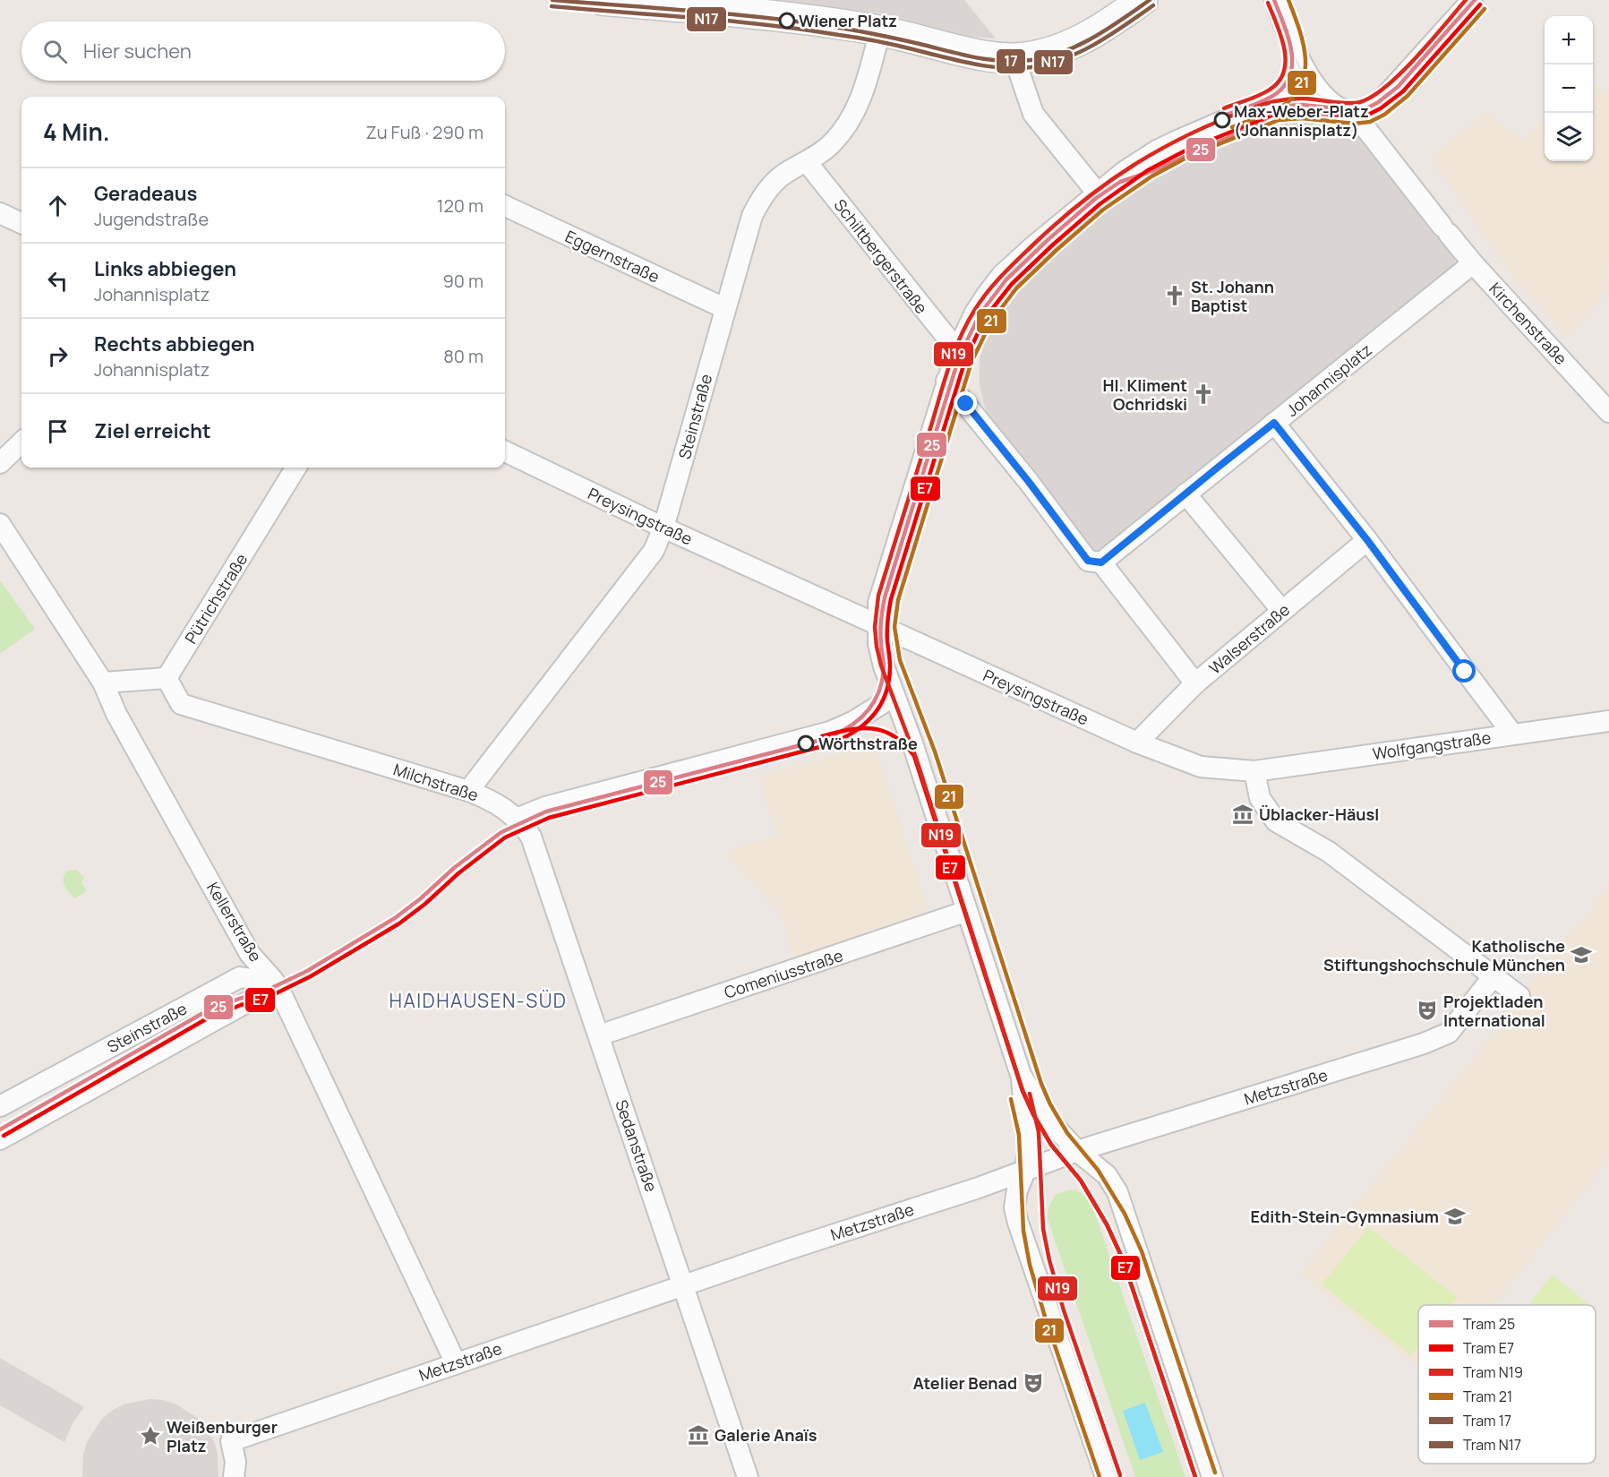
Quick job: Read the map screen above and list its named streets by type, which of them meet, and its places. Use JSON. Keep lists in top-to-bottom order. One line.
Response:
{"streets":{"street":["Eggernstraße","Schiltbergerstraße","Kirchenstraße","Johannisplatz","Steinstraße","Preysingstraße","Pütrichstraße","Walserstraße","Wolfgangstraße","Milchstraße","Kellerstraße","Comeniusstraße","Metzstraße","Sedanstraße"]},"crossings":[["Eggernstraße","Steinstraße"],["Schiltbergerstraße","Steinstraße"],["Kirchenstraße","Johannisplatz"],["Steinstraße","Preysingstraße"],["Steinstraße","Milchstraße"],["Steinstraße","Kellerstraße"],["Preysingstraße","Walserstraße"],["Preysingstraße","Wolfgangstraße"],["Pütrichstraße","Milchstraße"],["Milchstraße","Sedanstraße"],["Kellerstraße","Metzstraße"],["Comeniusstraße","Sedanstraße"],["Metzstraße","Sedanstraße"]],"districts":["HAIDHAUSEN-SÜD"],"places":{"other":["Wiener Platz","Max-Weber-Platz (Johannisplatz)","Wörthstraße"],"church":["St. Johann Baptist","Hl. Kliment Ochridski"],"museum":["Üblacker-Häusl","Galerie Anaïs"],"school or university":["Katholische Stiftungshochschule München","Edith-Stein-Gymnasium"],"theatre":["Projektladen International","Atelier Benad"],"place":["Weißenburger Platz"]},"lines":["tram line 25","tram line N19","tram line 21","tram line 17","tram line E7","tram line N17"],"legend":["Tram 25","Tram E7","Tram N19","Tram 21","Tram 17","Tram N17"],"page":{"map_buttons":["+","−"],"search":"Hier suchen","heading":["4 Min.","Zu Fuß · 290 m"],"list":[["Geradeaus","Jugendstraße","120 m"],["Links abbiegen","Johannisplatz","90 m"],["Rechts abbiegen","Johannisplatz","80 m"],"Ziel erreicht"]}}
